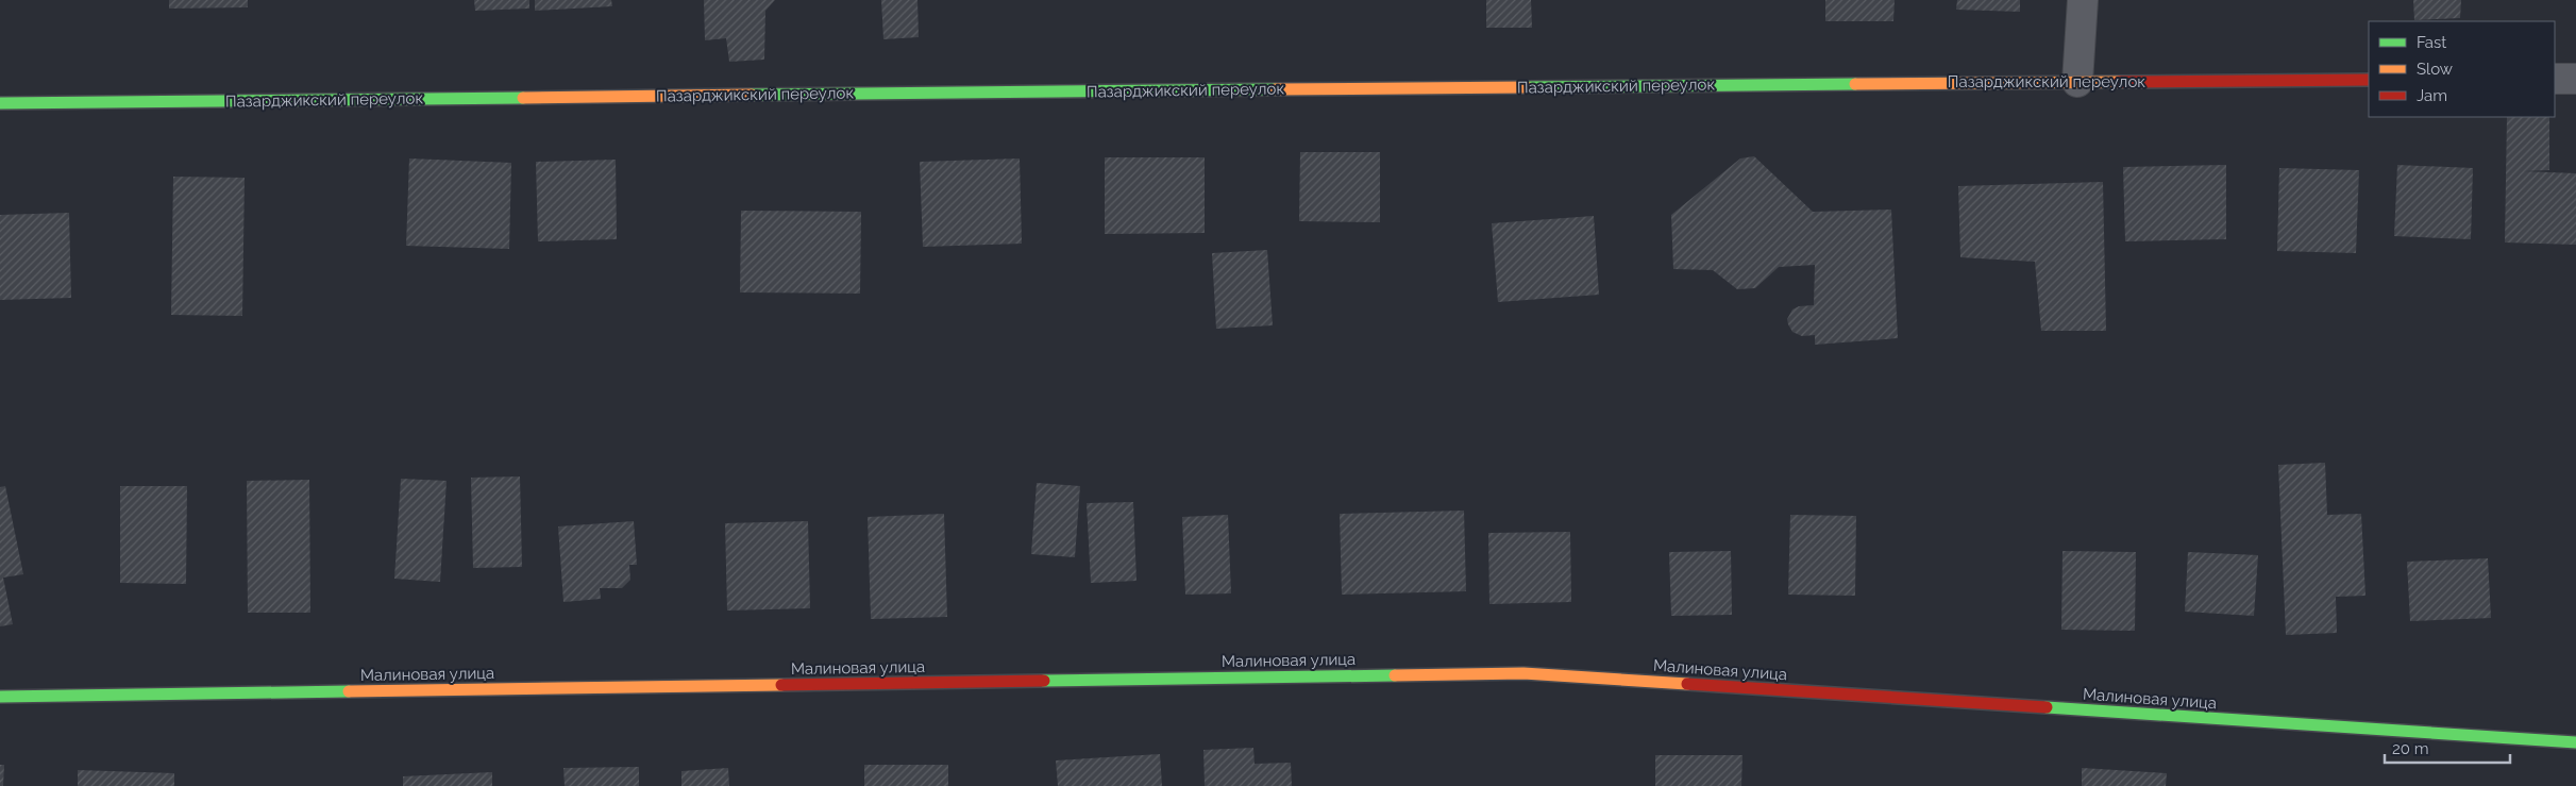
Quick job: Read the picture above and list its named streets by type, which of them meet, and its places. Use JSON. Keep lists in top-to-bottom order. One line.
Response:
{"streets":{"street":["Пазарджикский переулок","Малиновая улица"]},"legend":["Fast","Slow","Jam"],"scale_bar":"20 m"}
